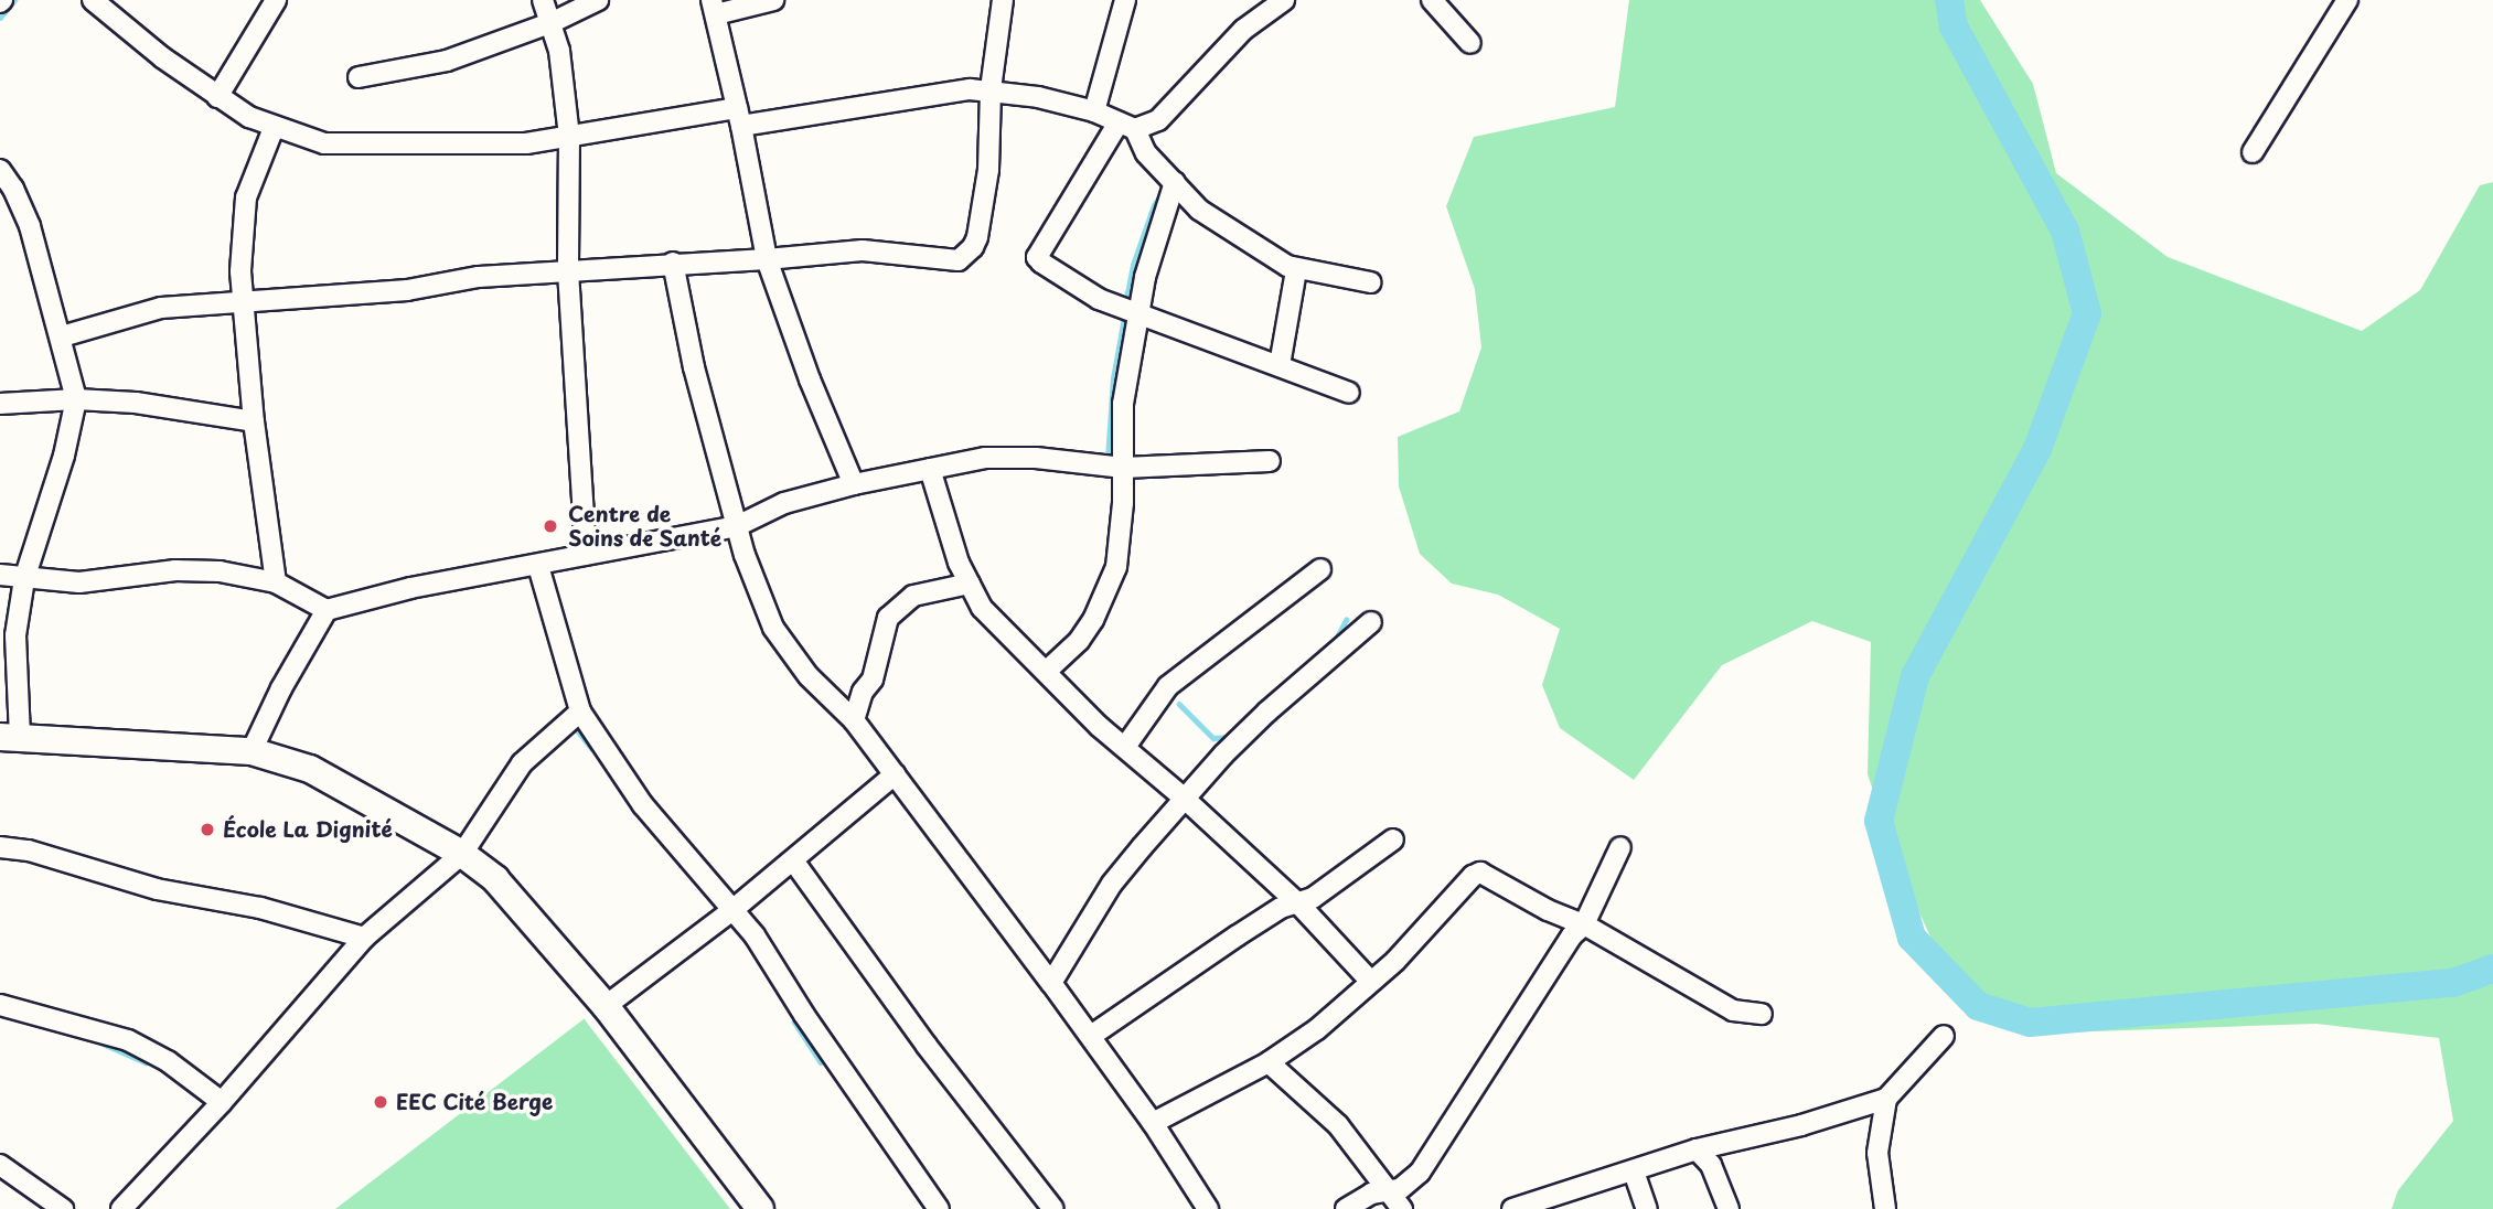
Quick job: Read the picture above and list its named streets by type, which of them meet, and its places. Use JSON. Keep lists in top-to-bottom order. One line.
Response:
{"places":["Centre de Soins de Santé","École La Dignité","EEC Cité Berge"]}
